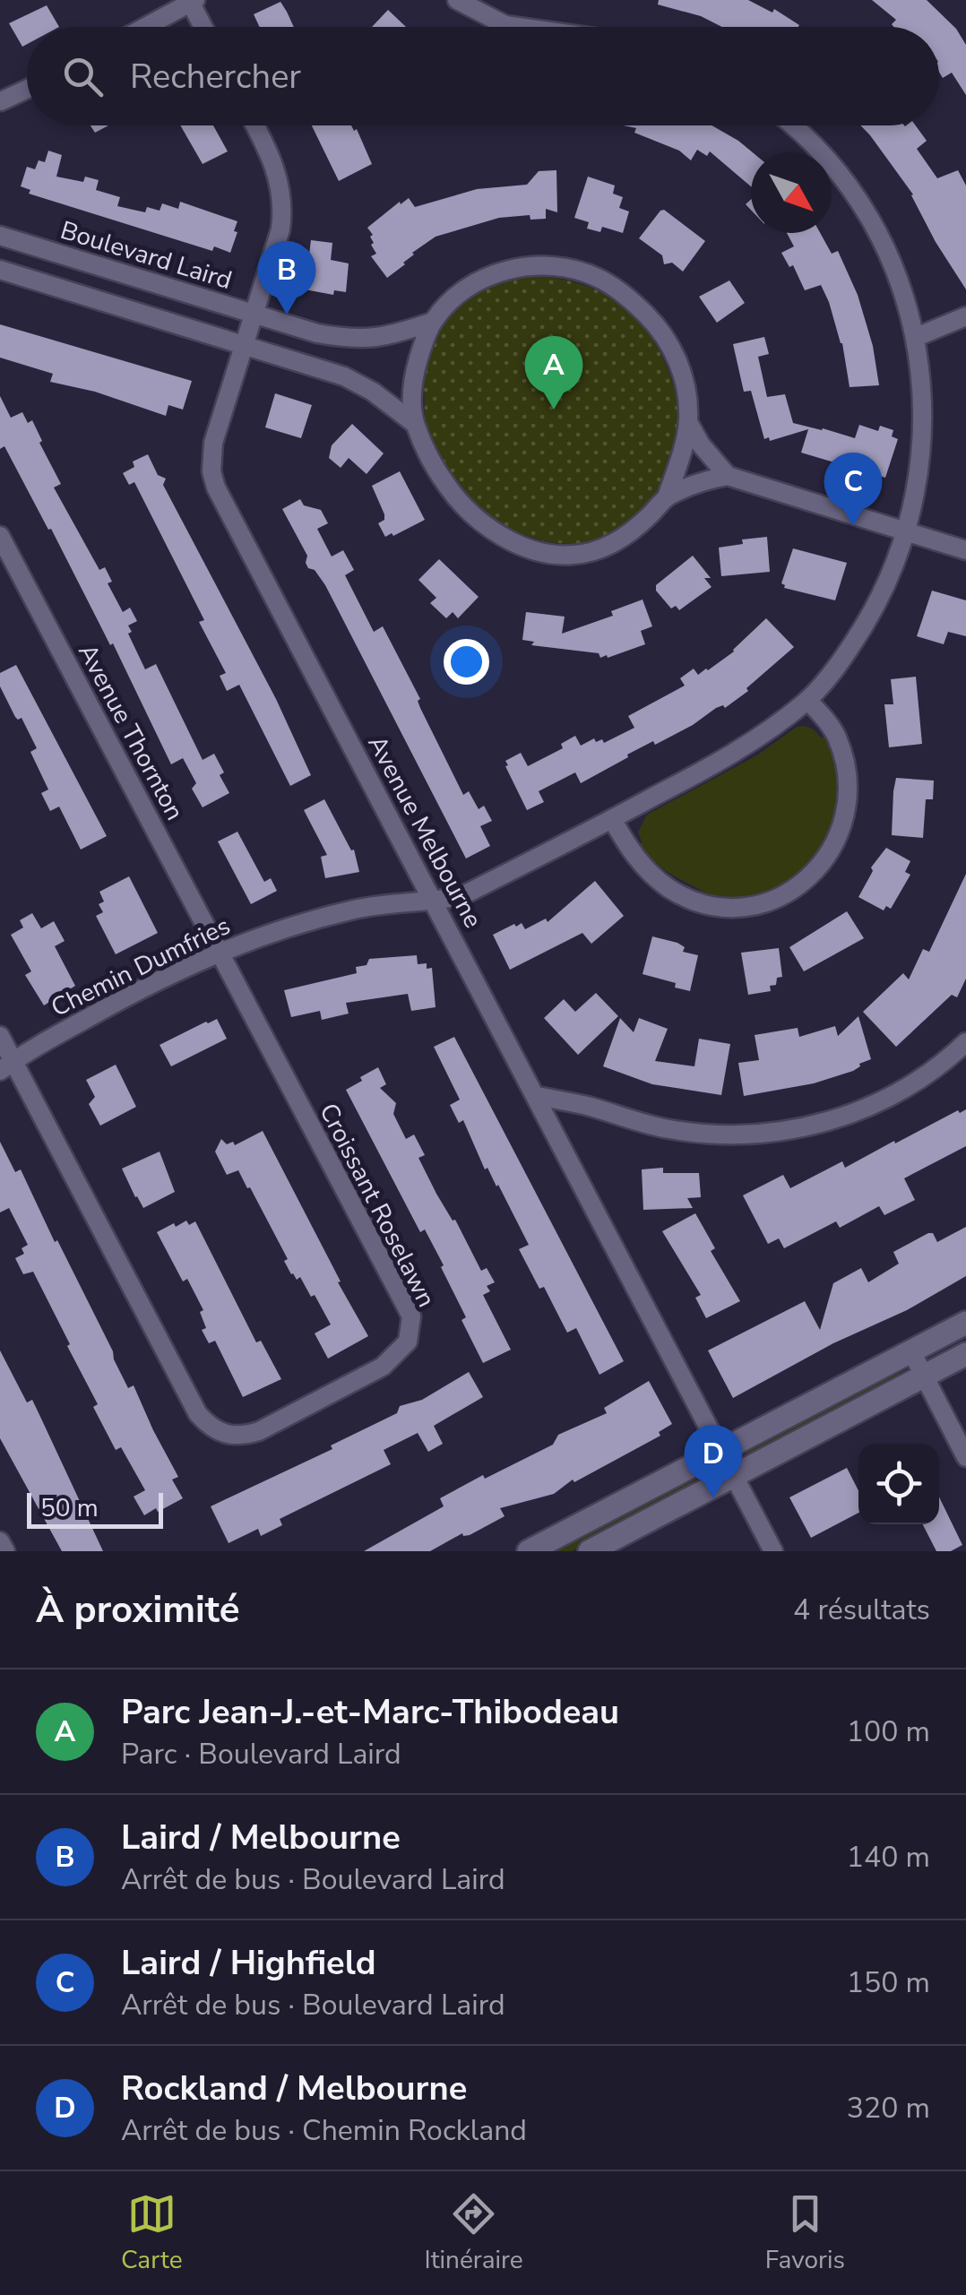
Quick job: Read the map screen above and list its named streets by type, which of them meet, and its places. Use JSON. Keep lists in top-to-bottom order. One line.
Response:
{"streets":{"street":["Boulevard Laird","Avenue Thornton","Avenue Melbourne","Chemin Dumfries","Croissant Roselawn"]},"crossings":[["Boulevard Laird","Avenue Melbourne"],["Avenue Thornton","Chemin Dumfries"],["Avenue Thornton","Croissant Roselawn"],["Avenue Melbourne","Chemin Dumfries"],["Chemin Dumfries","Croissant Roselawn"]],"scale_bar":"50 m","north":"bottom right","page":{"search":"Rechercher","pins":["B","A","C","D"],"scale":"50 m","heading":["À proximité","4 résultats"],"list":[{"mark":"A","name":"Parc Jean-J.-et-Marc-Thibodeau","note":"Parc · Boulevard Laird","value":"100 m"},{"mark":"B","name":"Laird / Melbourne","note":"Arrêt de bus · Boulevard Laird","value":"140 m"},{"mark":"C","name":"Laird / Highfield","note":"Arrêt de bus · Boulevard Laird","value":"150 m"},{"mark":"D","name":"Rockland / Melbourne","note":"Arrêt de bus · Chemin Rockland","value":"320 m"}],"nav":["Carte","Itinéraire","Favoris"]}}
